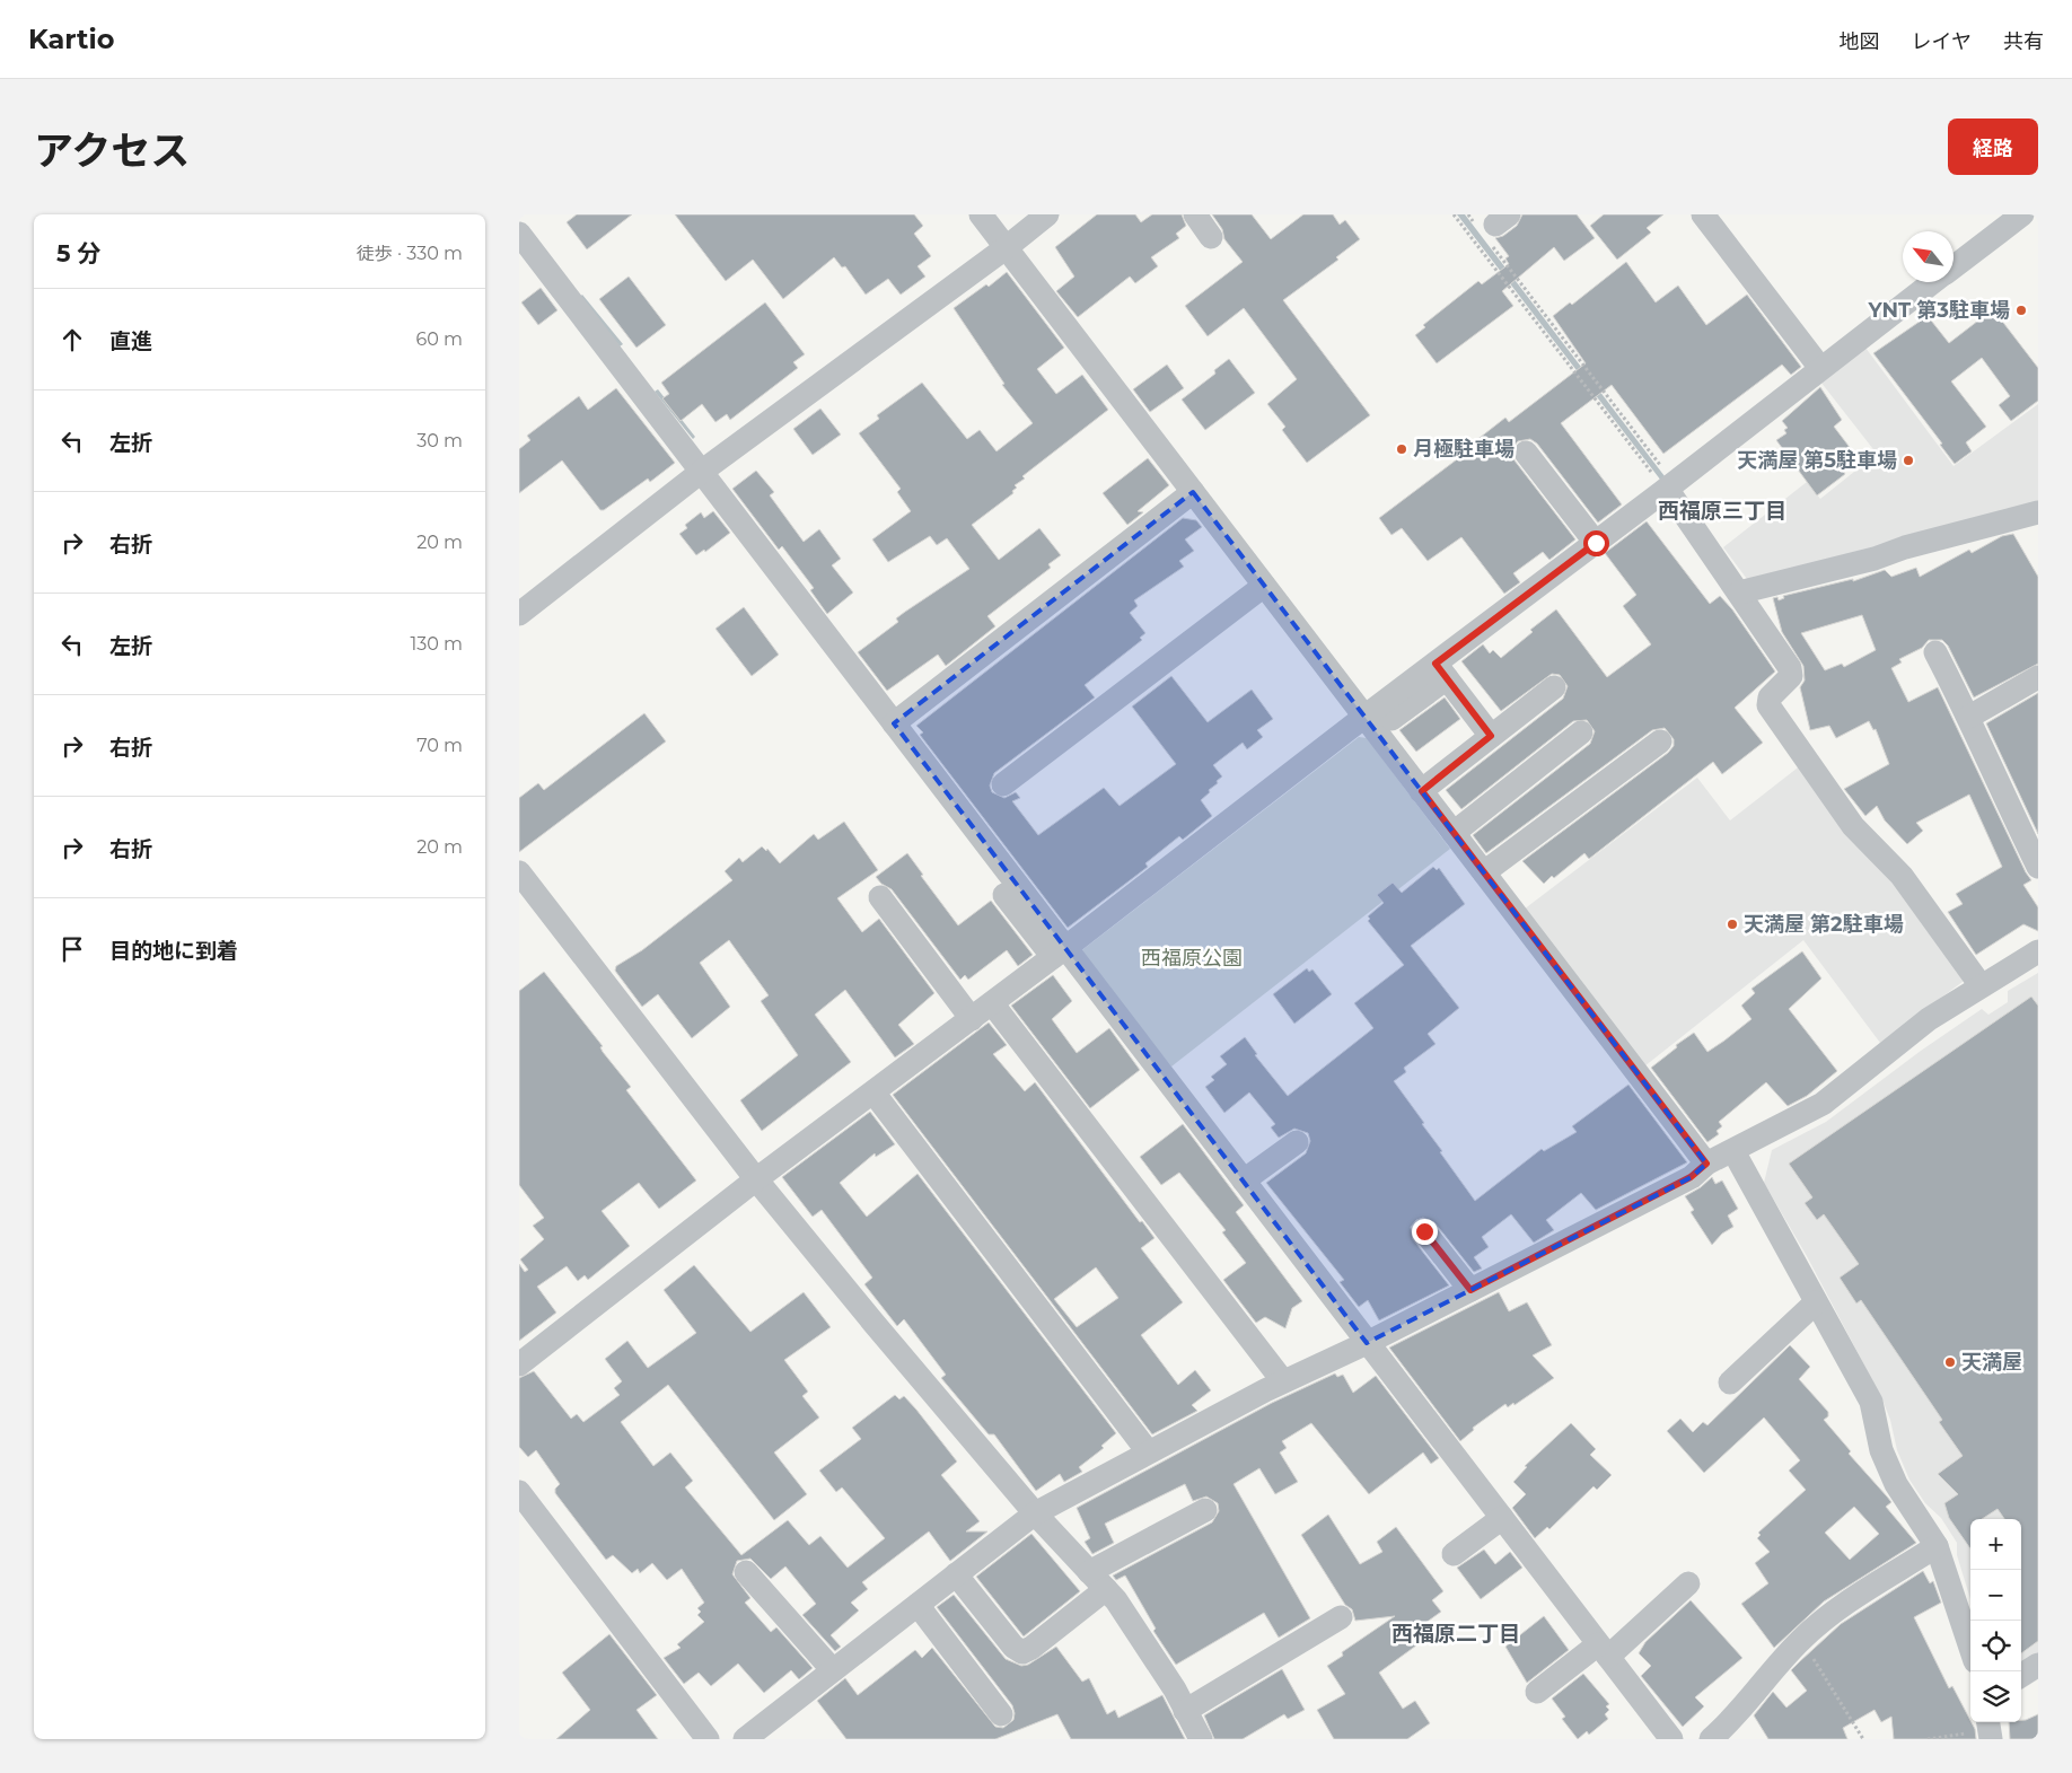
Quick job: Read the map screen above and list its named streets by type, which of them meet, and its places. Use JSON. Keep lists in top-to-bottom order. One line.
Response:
{"districts":["西福原三丁目","西福原二丁目"],"parks":["西福原公園"],"places":["YNT 第3駐車場","月極駐車場","天満屋 第5駐車場","天満屋 第2駐車場","天満屋"],"north":"top left","page":{"header":"Kartio","nav":["地図","レイヤ","共有"],"title":"アクセス","buttons":"経路","heading":["5 分","徒歩 · 330 m"],"list":[["直進","60 m"],["左折","30 m"],["右折","20 m"],["左折","130 m"],["右折","70 m"],["右折","20 m"],"目的地に到着"],"map_buttons":["+","−"]}}
